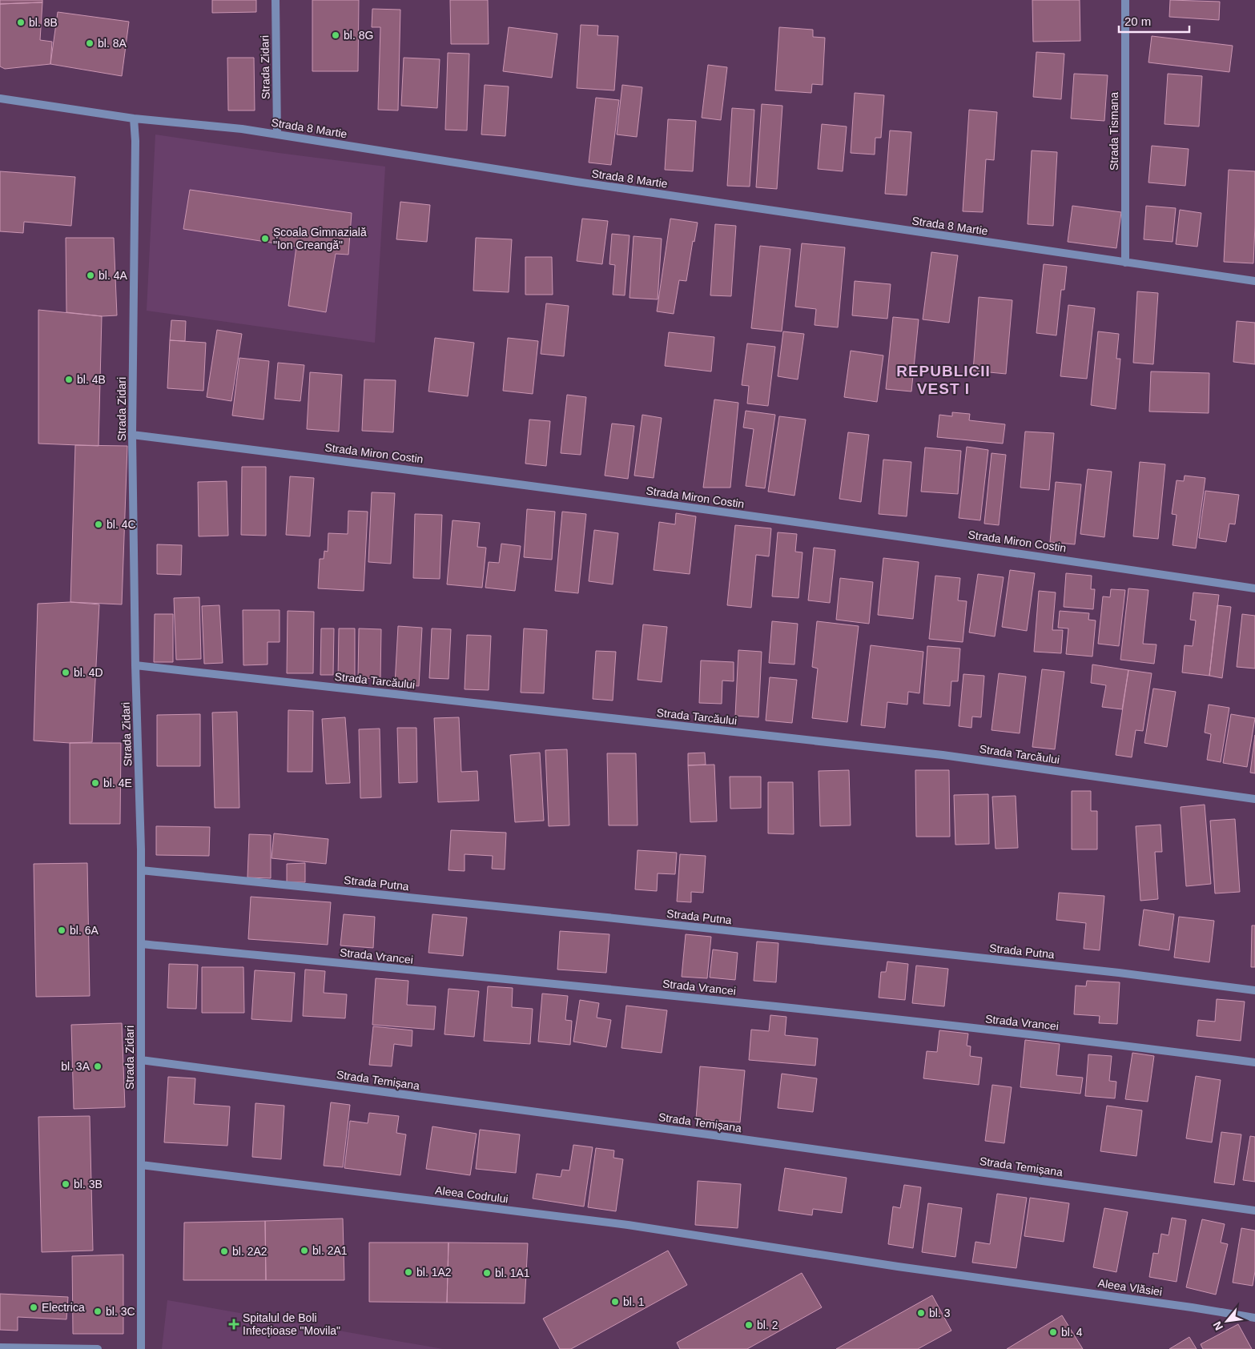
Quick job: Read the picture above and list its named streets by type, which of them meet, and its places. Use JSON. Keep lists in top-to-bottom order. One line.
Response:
{"streets":{"street":["Strada Zidari","Strada 8 Martie","Strada Tismana","Strada Miron Costin","Strada Tarcăului","Strada Putna","Strada Vrancei","Strada Temișana","Aleea Codrului","Aleea Vlăsiei"]},"crossings":[["Strada Zidari","Strada 8 Martie"],["Strada Zidari","Strada Miron Costin"],["Strada Zidari","Strada Tarcăului"],["Strada Zidari","Strada Putna"],["Strada Zidari","Strada Vrancei"],["Strada Zidari","Strada Temișana"],["Strada Zidari","Aleea Codrului"],["Strada 8 Martie","Strada Tismana"],["Aleea Codrului","Aleea Vlăsiei"]],"districts":["REPUBLICII VEST I"],"places":{"other":["bl. 8B","bl. 8G","bl. 8A","Școala Gimnazială \"Ion Creangă\"","bl. 4A","bl. 4B","bl. 4C","bl. 4D","bl. 4E","bl. 6A","bl. 3A","bl. 3B","bl. 2A1","bl. 2A2","bl. 1A2","bl. 1A1","bl. 1","Electrica","bl. 3C","bl. 3","bl. 2","bl. 4"],"health":["Spitalul de Boli Infecțioase \"Movila\""]},"scale_bar":"20 m","north":"bottom left"}
